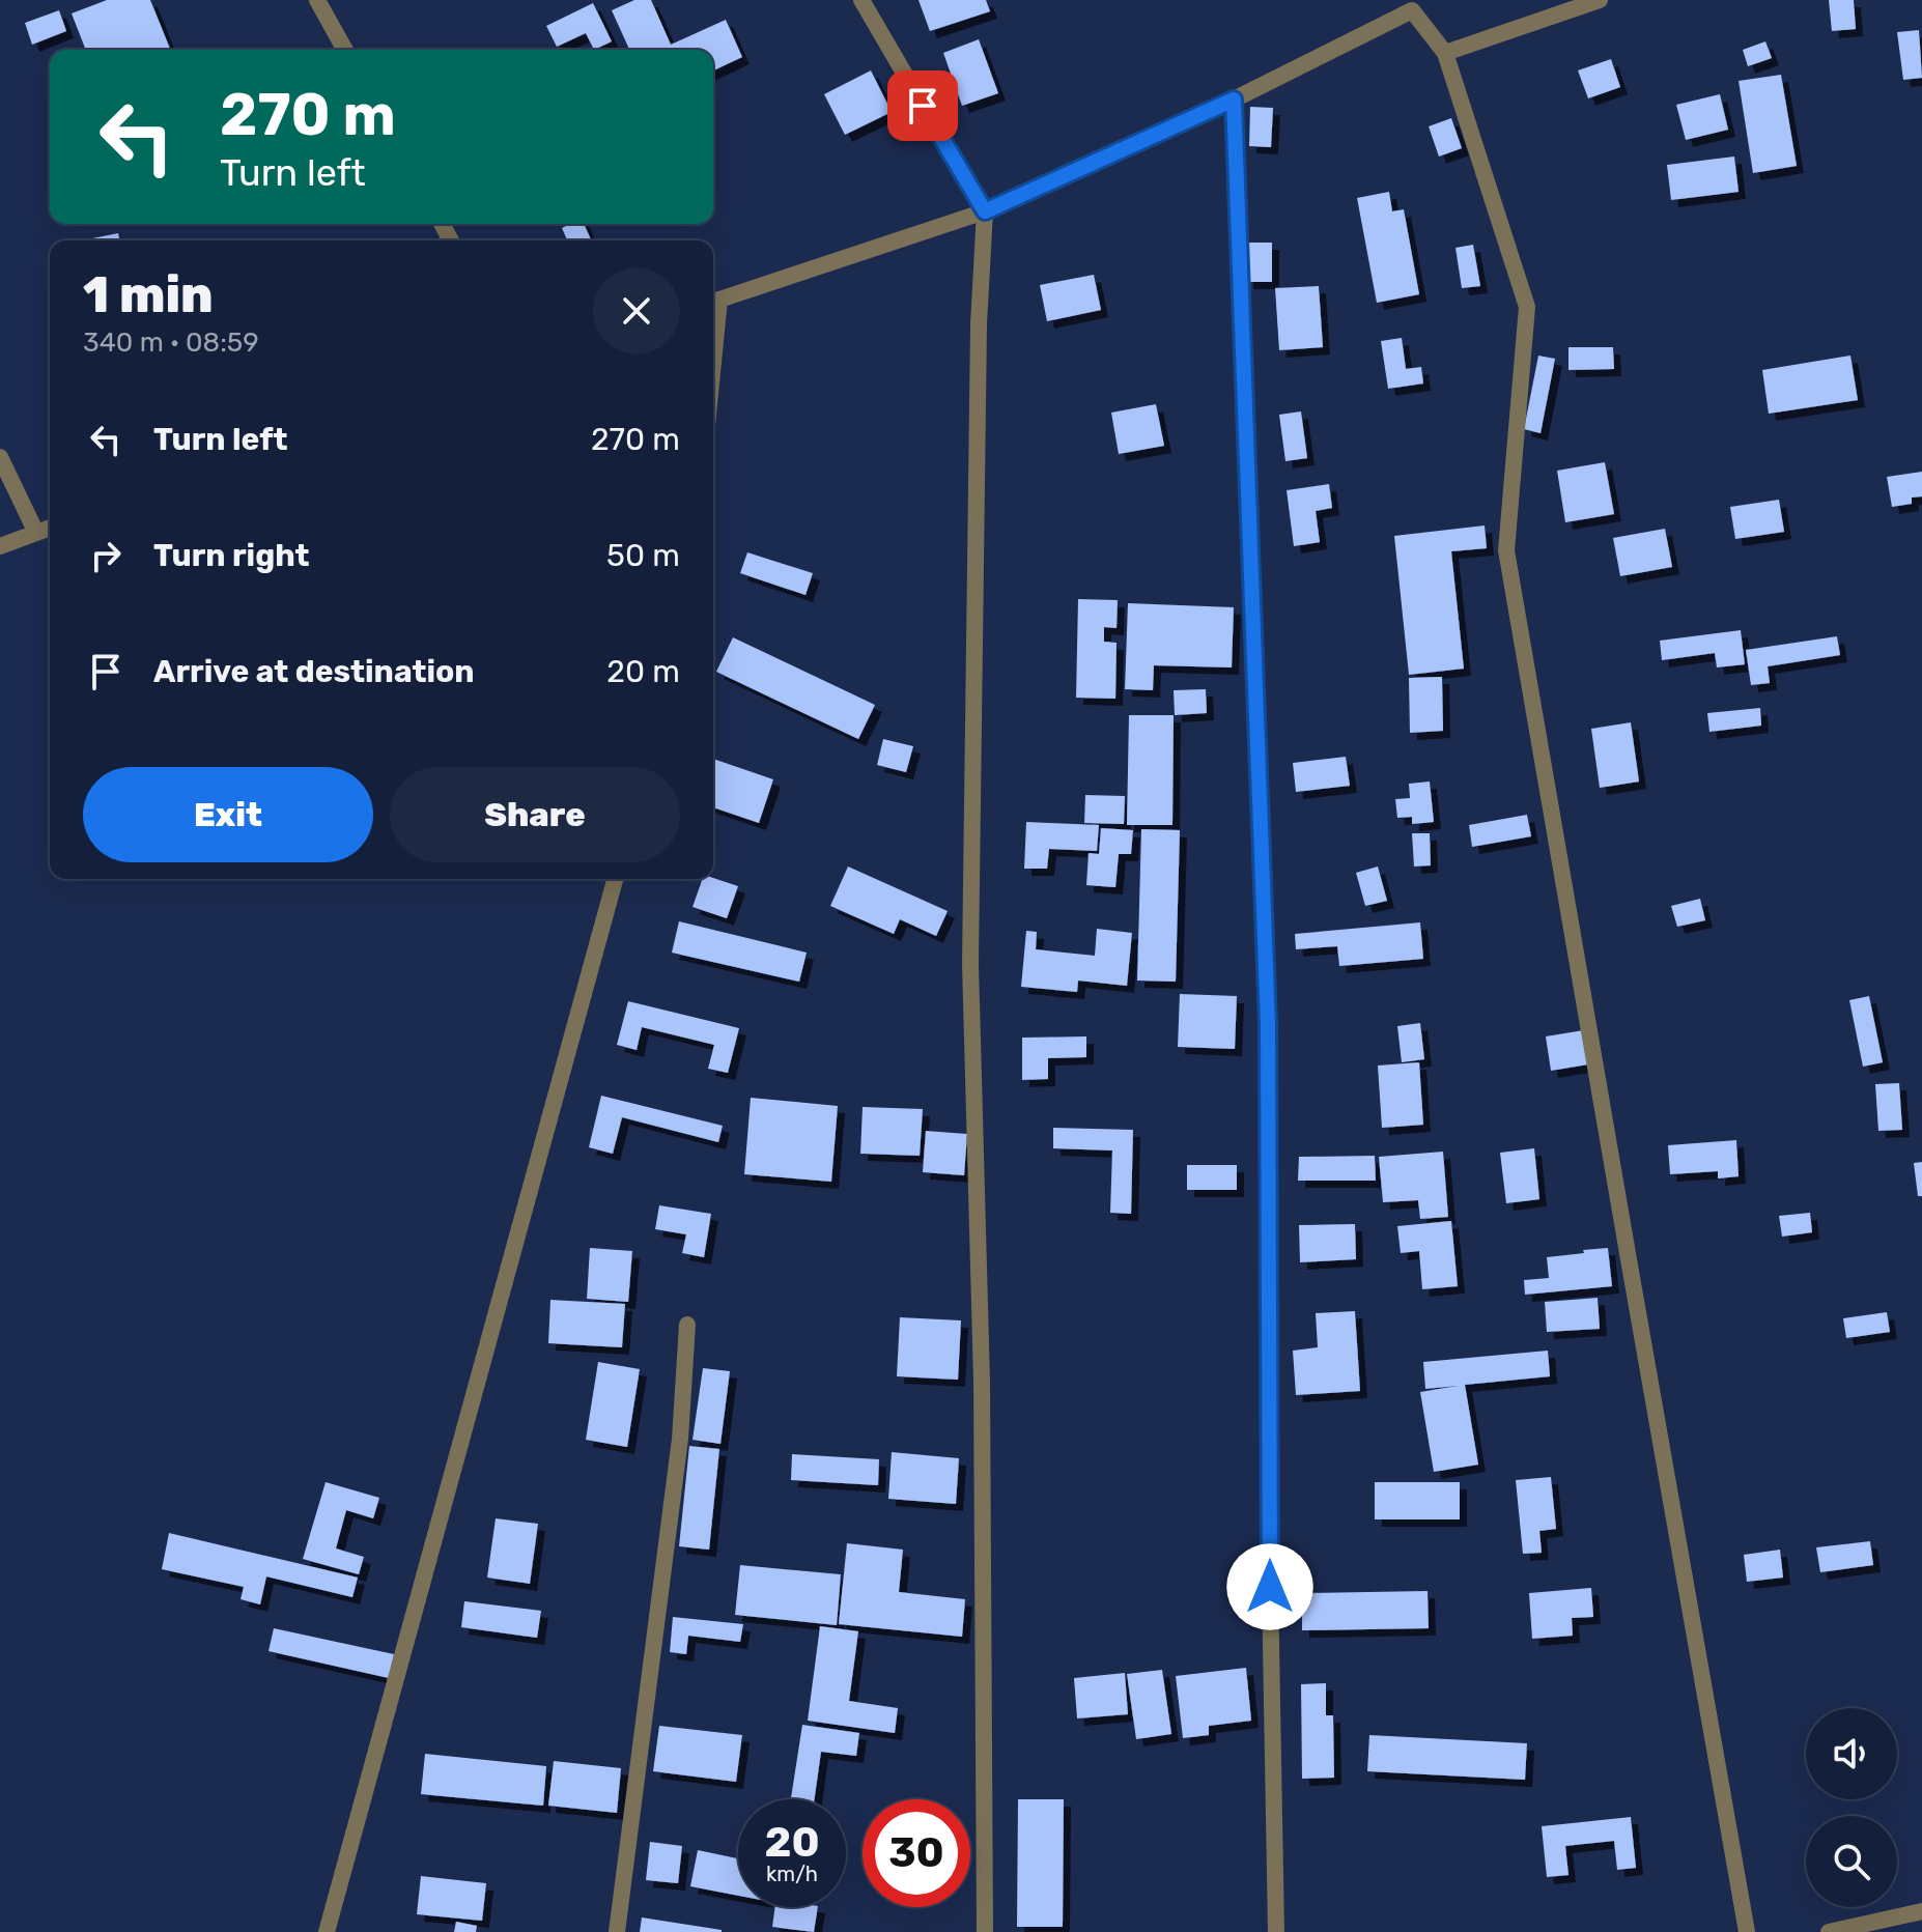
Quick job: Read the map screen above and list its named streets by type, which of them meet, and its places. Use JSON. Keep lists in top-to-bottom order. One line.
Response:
{"page":{"turn":["270 m","Turn left"],"heading":["1 min","340 m · 08:59"],"list":[{"name":"Turn left","value":"270 m"},{"name":"Turn right","value":"50 m"},{"name":"Arrive at destination","value":"20 m"}],"buttons":["Exit","Share"],"speed":"20 km/h","limit":"30"}}
